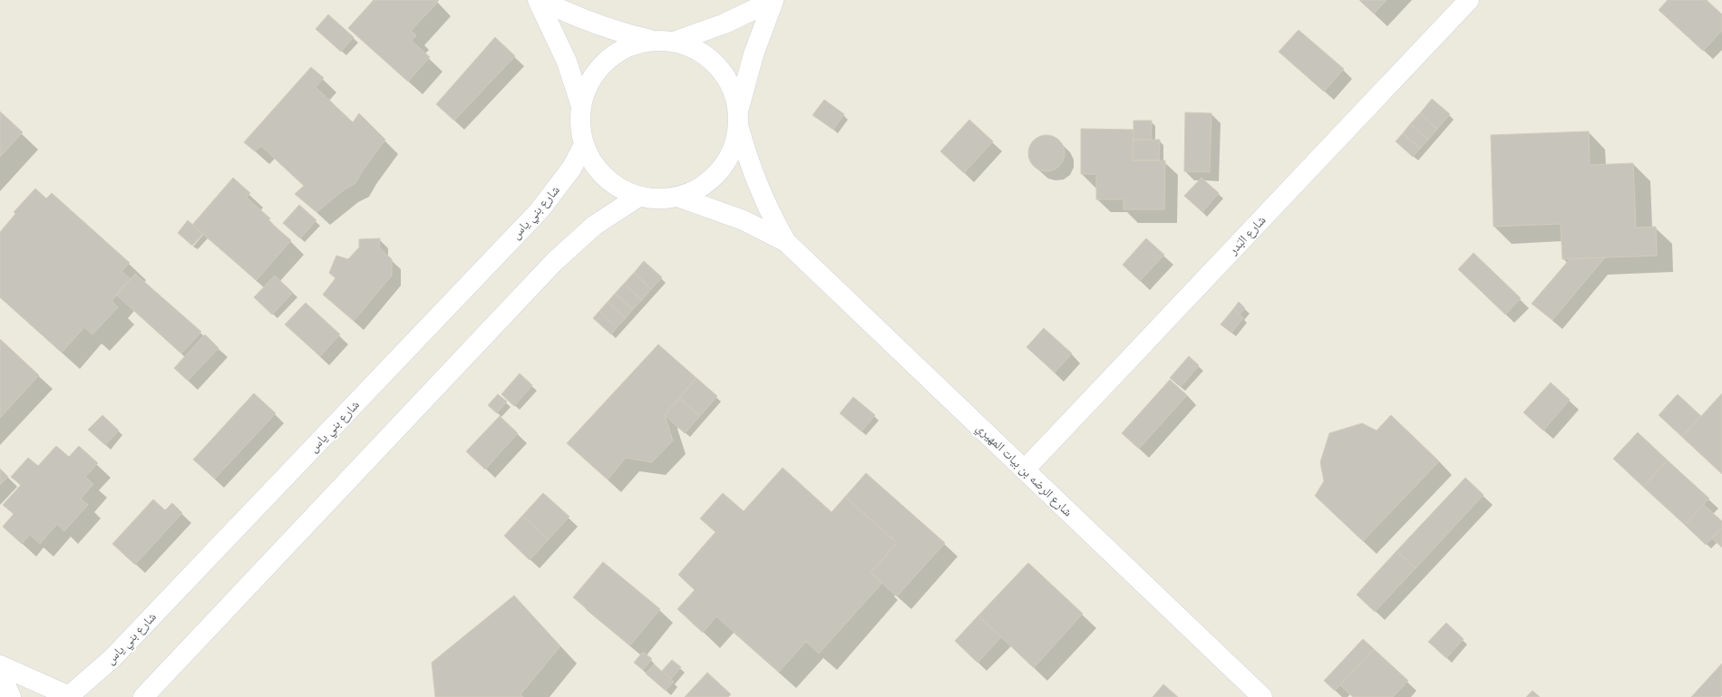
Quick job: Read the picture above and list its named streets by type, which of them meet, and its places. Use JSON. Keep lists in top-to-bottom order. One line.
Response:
{"streets":{"street":["شارع بني ياس","شارع البَدر","شارع الرضه بن بيات المهيري"]},"crossings":[["شارع البَدر","شارع الرضه بن بيات المهيري"]]}
